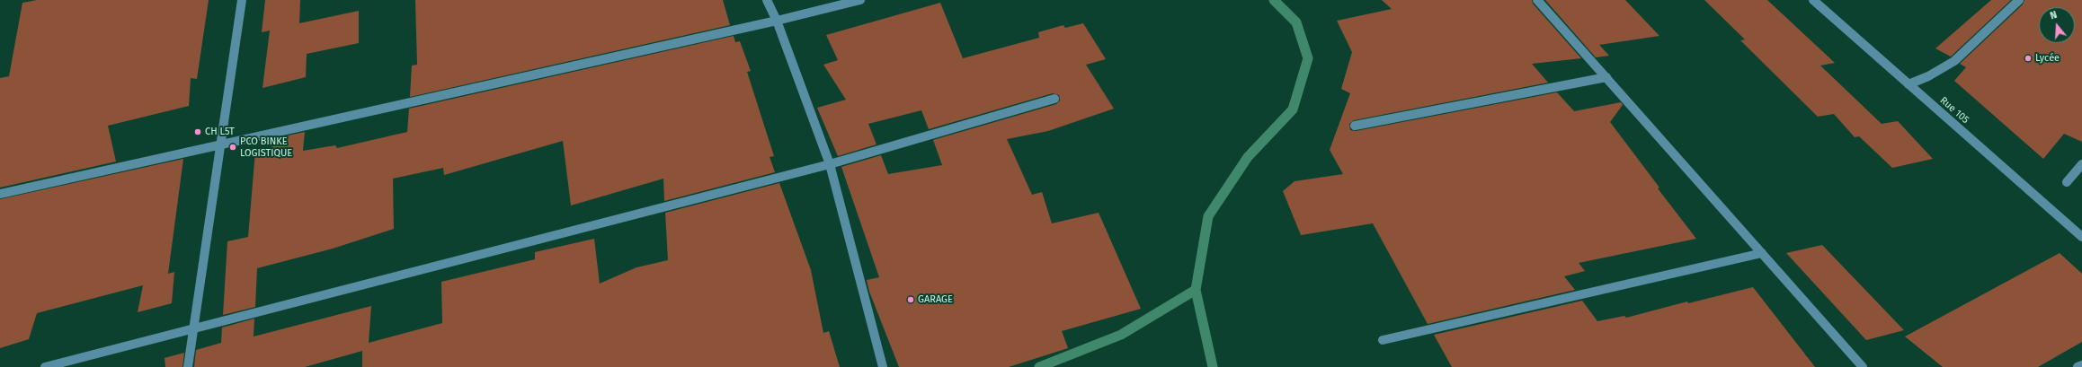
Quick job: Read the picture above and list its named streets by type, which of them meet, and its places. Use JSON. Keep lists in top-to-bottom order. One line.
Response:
{"streets":{"street":["Rue 105"]},"places":["Lycée","CH L5T","PCO BINKE LOGISTIQUE","GARAGE"],"north":"top"}
